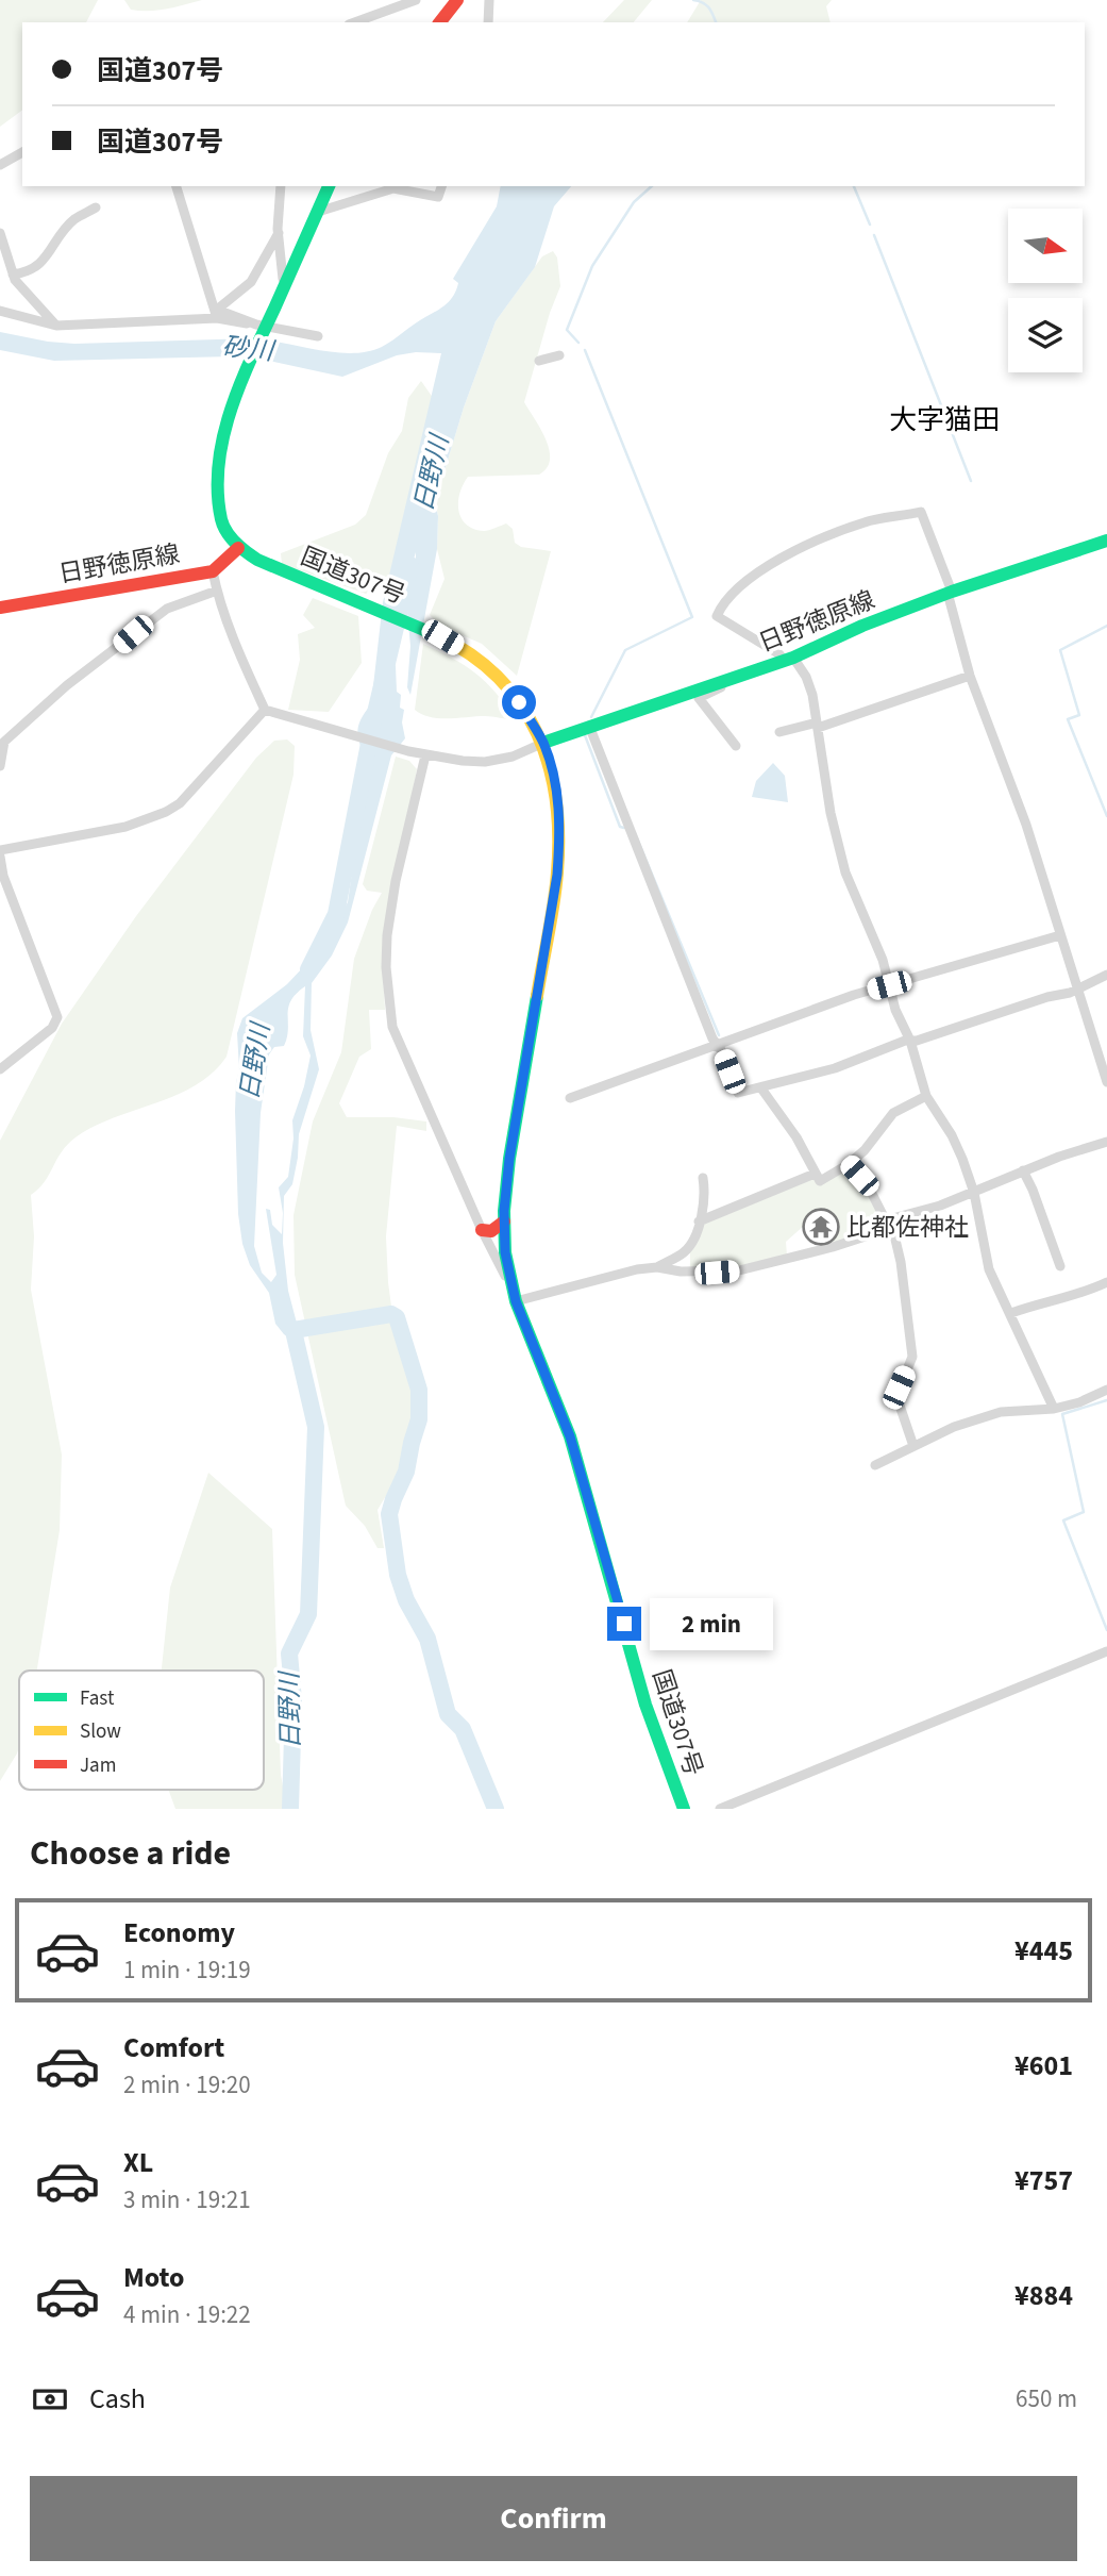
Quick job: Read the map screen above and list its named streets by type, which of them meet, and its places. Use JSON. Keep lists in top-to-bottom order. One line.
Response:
{"streets":{"main road":["日野徳原線","国道307号"]},"crossings":[["日野徳原線","国道307号"]],"districts":["大字猫田"],"water":["砂川","日野川"],"places":{"temple":["比都佐神社"]},"legend":["Fast","Slow","Jam"],"north":"right","page":{"banner":["国道307号","国道307号"],"bubble":"2 min","heading":"Choose a ride","list":[{"name":"Economy","note":"1 min · 19:19","value":"¥445"},{"name":"Comfort","note":"2 min · 19:20","value":"¥601"},{"name":"XL","note":"3 min · 19:21","value":"¥757"},{"name":"Moto","note":"4 min · 19:22","value":"¥884"}],"pay":["Cash","650 m"],"buttons":"Confirm"}}
